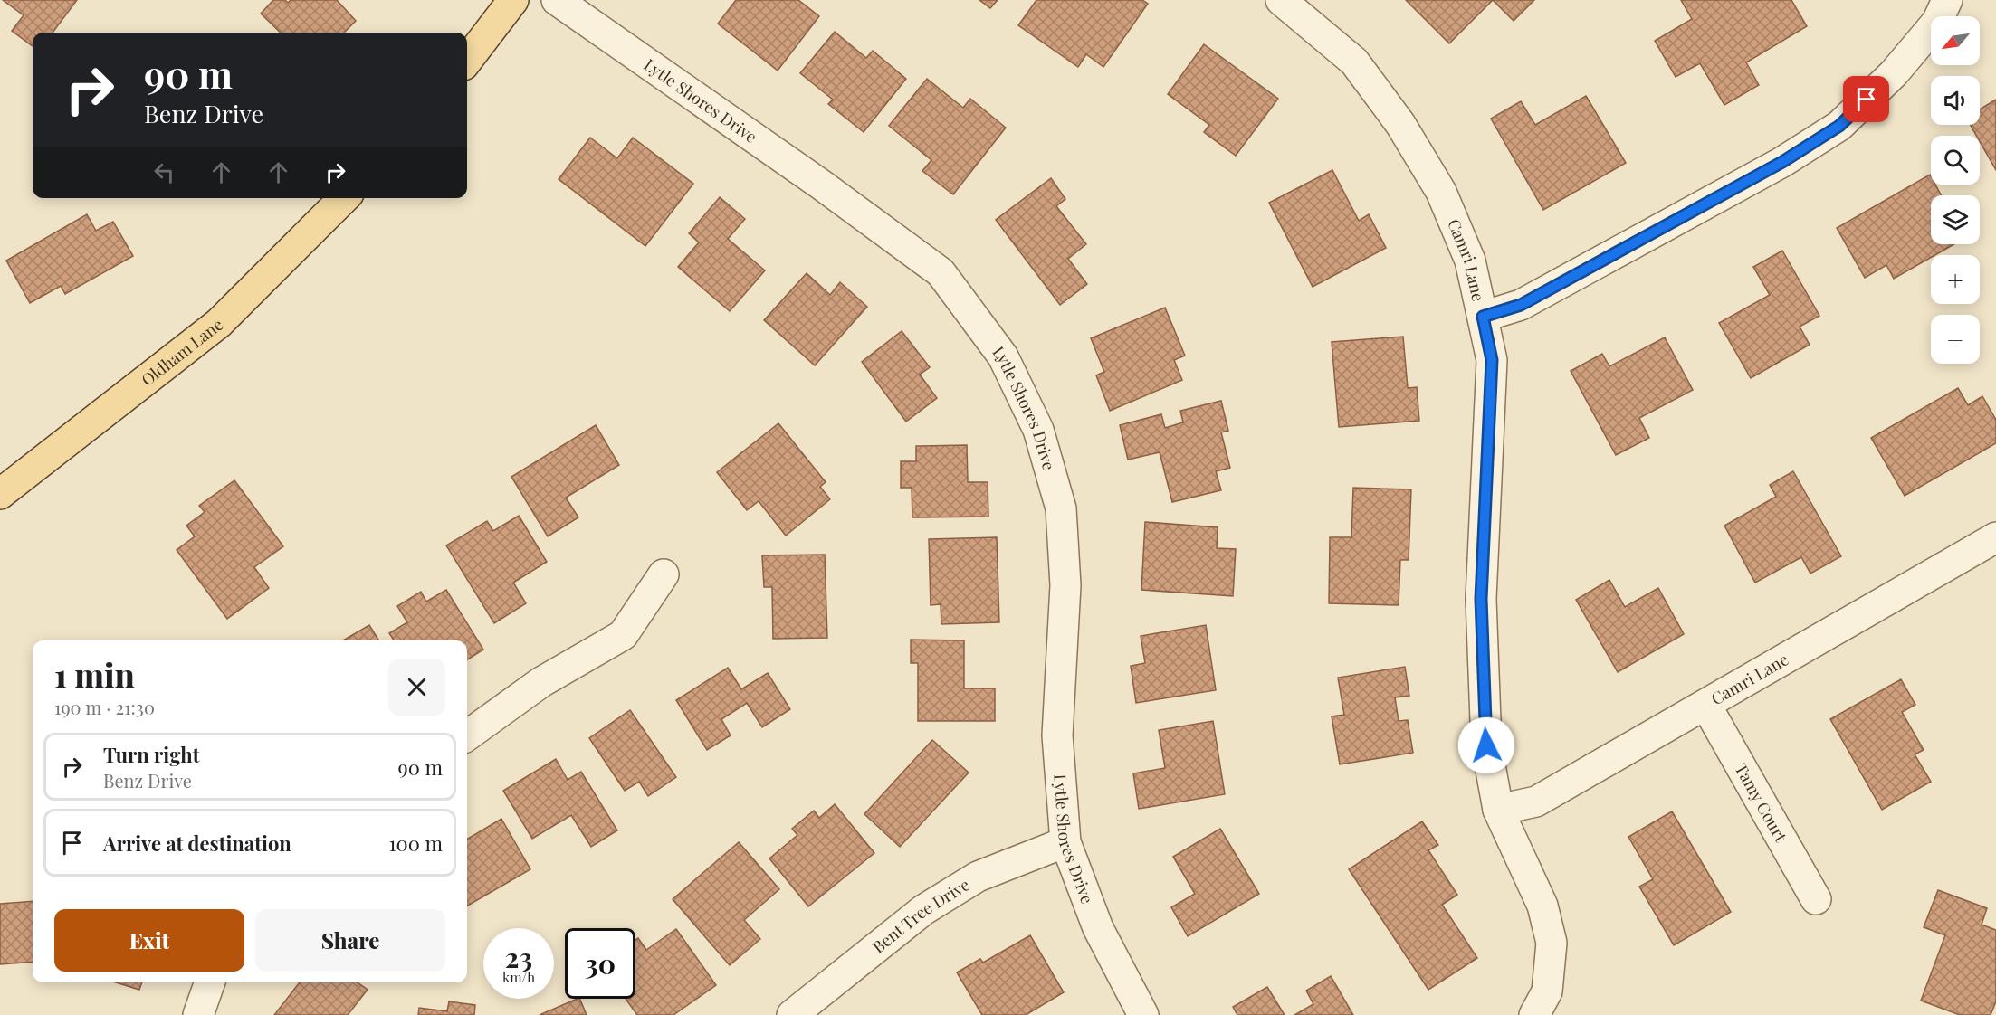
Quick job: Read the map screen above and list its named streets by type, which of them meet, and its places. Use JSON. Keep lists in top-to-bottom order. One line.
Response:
{"streets":{"main road":["Oldham Lane"],"street":["Lytle Shores Drive","Camri Lane","Tamy Court","Bent Tree Drive"]},"crossings":[["Lytle Shores Drive","Bent Tree Drive"],["Camri Lane","Tamy Court"]],"north":"bottom left","page":{"map_buttons":["+","−"],"turn":["90 m","Benz Drive"],"heading":["1 min","190 m · 21:30"],"list":[{"name":"Turn right","note":"Benz Drive","value":"90 m"},{"name":"Arrive at destination","value":"100 m"}],"buttons":["Exit","Share"],"speed":"23 km/h","limit":"30"}}
